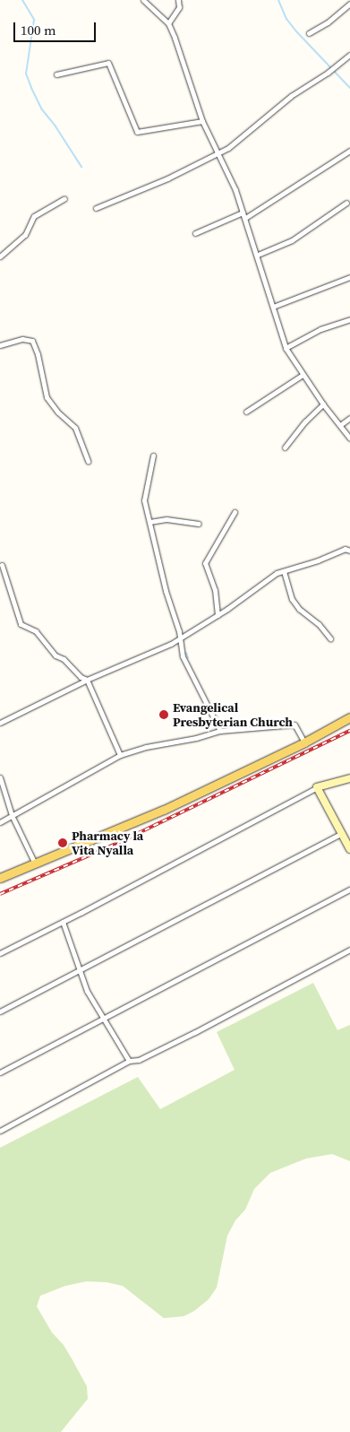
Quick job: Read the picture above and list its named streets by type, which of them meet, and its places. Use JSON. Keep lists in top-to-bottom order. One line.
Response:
{"places":["Evangelical Presbyterian Church","Pharmacy la Vita Nyalla"],"scale_bar":"100 m"}
